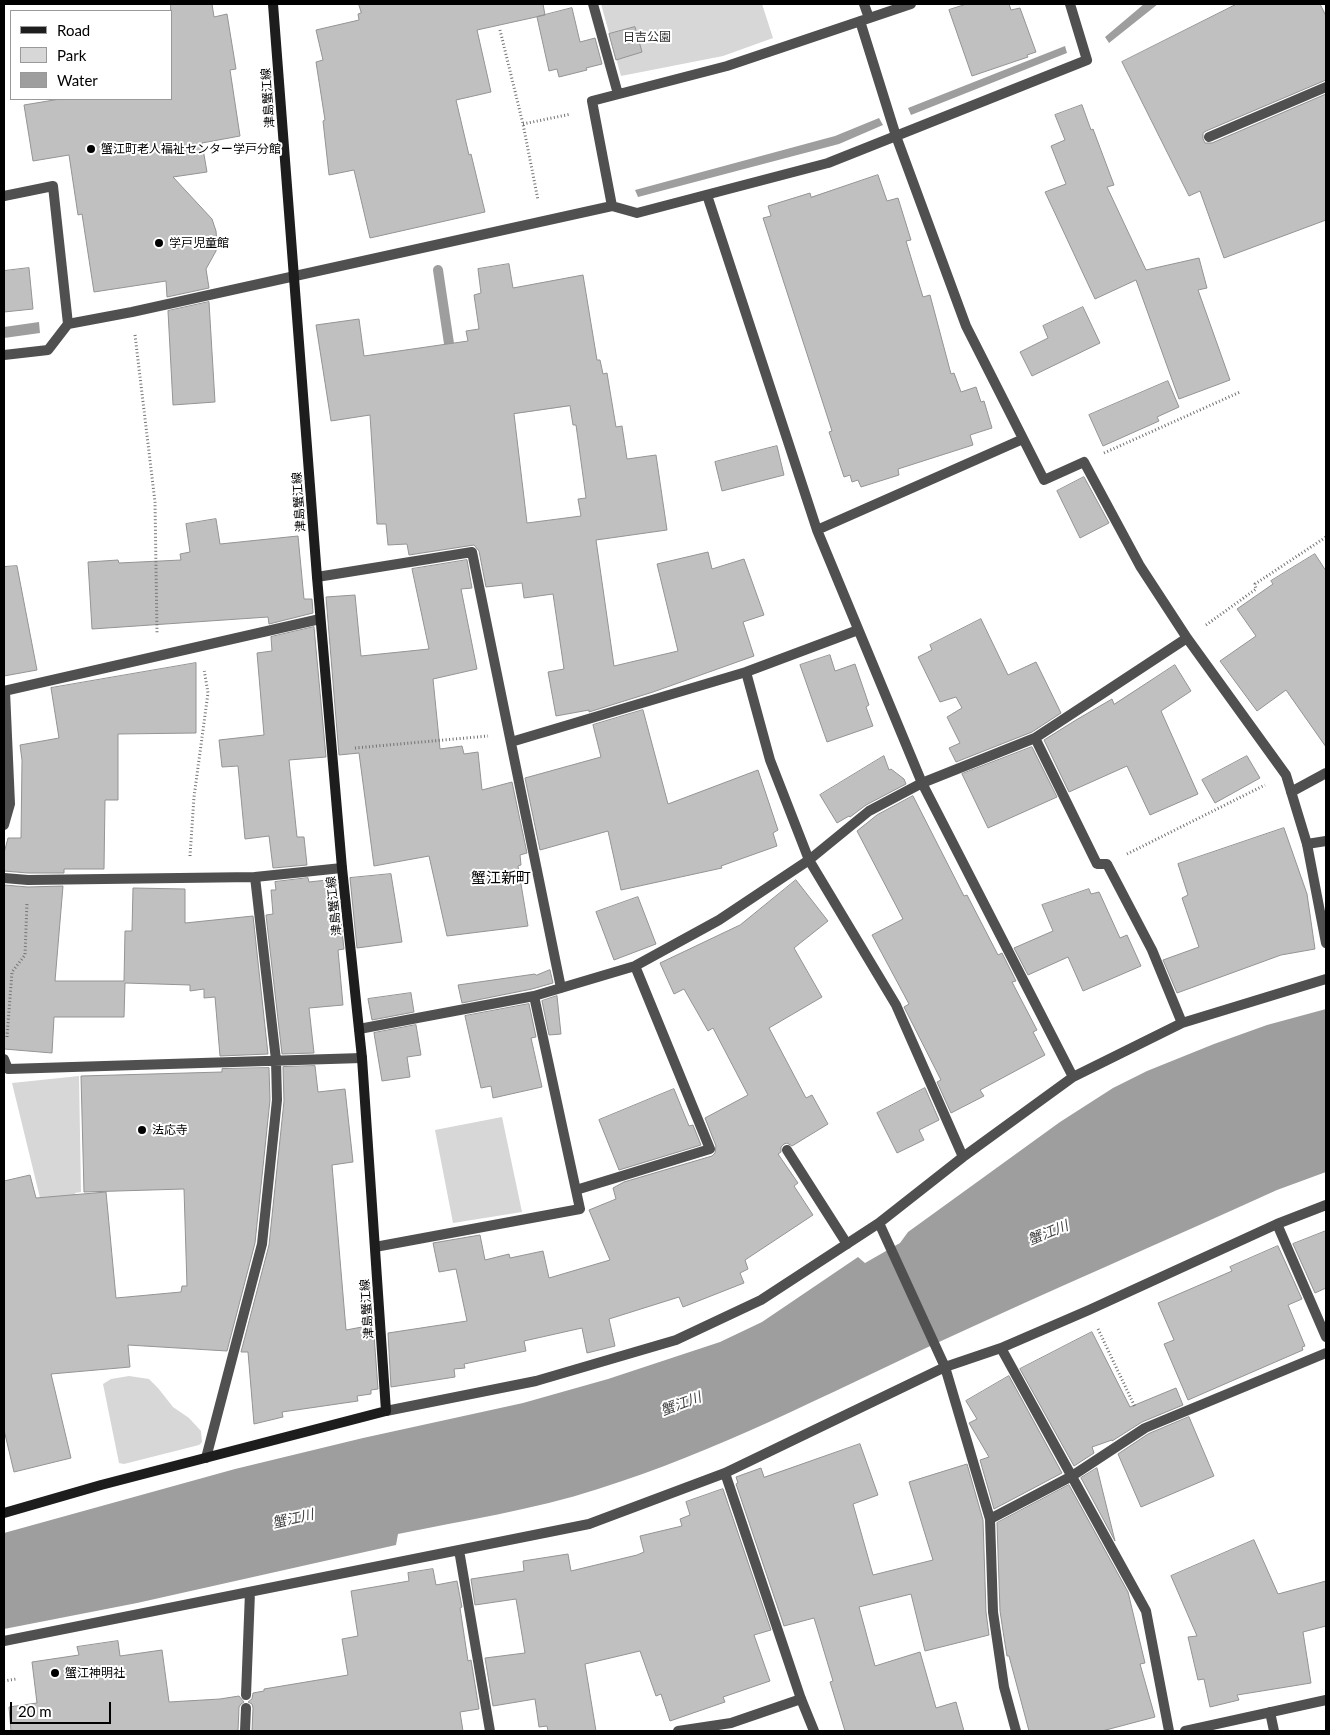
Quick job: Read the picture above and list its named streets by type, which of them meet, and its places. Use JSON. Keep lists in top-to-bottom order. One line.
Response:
{"streets":{"main road":["津島蟹江線"]},"districts":["蟹江新町"],"water":["蟹江川"],"parks":["日吉公園"],"places":["蟹江町老人福祉センター学戸分館","学戸児童館","法応寺","蟹江神明社"],"legend":["Road","Park","Water"],"scale_bar":"20 m"}
